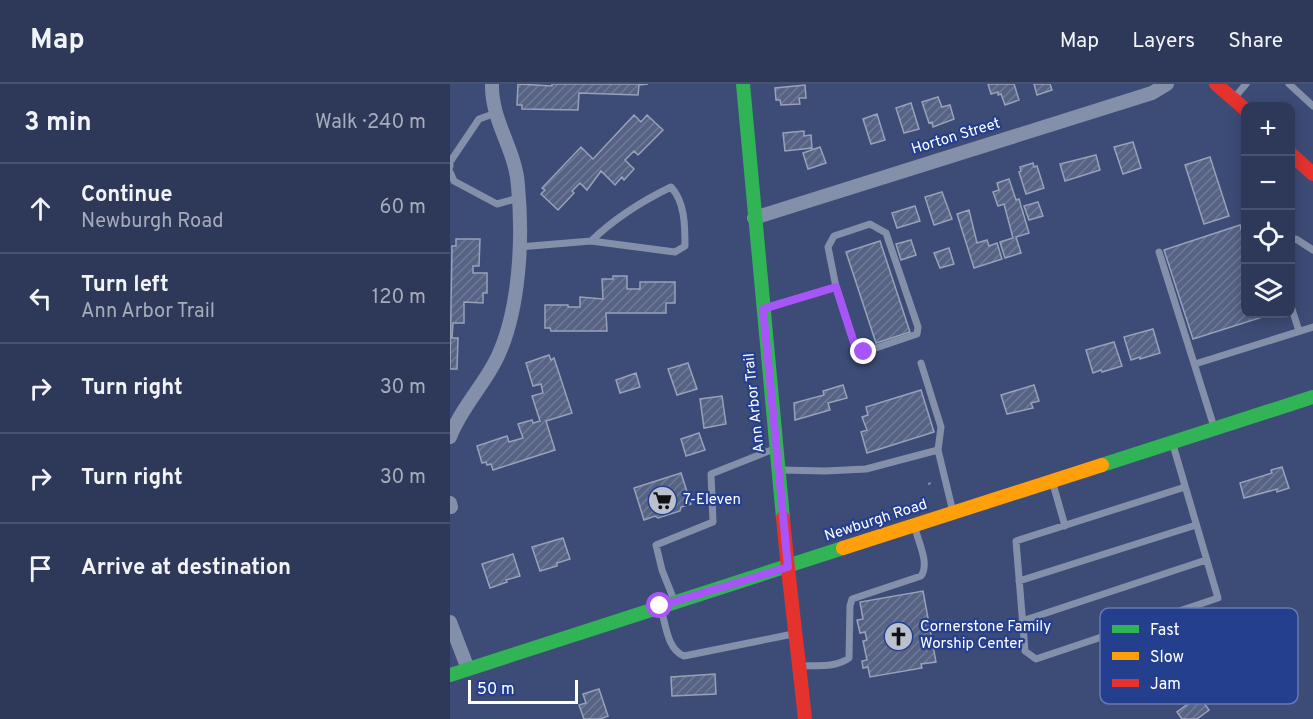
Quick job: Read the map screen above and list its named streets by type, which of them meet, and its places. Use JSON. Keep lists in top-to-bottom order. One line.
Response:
{"streets":{"main road":["Ann Arbor Trail","Newburgh Road"],"street":["Horton Street"]},"crossings":[["Horton Street","Ann Arbor Trail"],["Ann Arbor Trail","Newburgh Road"]],"places":{"supermarket":["7-Eleven"],"church":["Cornerstone Family Worship Center"]},"legend":["Fast","Slow","Jam"],"scale_bar":"50 m","page":{"header":"Map","nav":["Map","Layers","Share"],"heading":["3 min","Walk · 240 m"],"map_buttons":["+","−"],"list":[["Continue","Newburgh Road","60 m"],["Turn left","Ann Arbor Trail","120 m"],["Turn right","30 m"],["Turn right","30 m"],"Arrive at destination"],"scale":"50 m"}}
